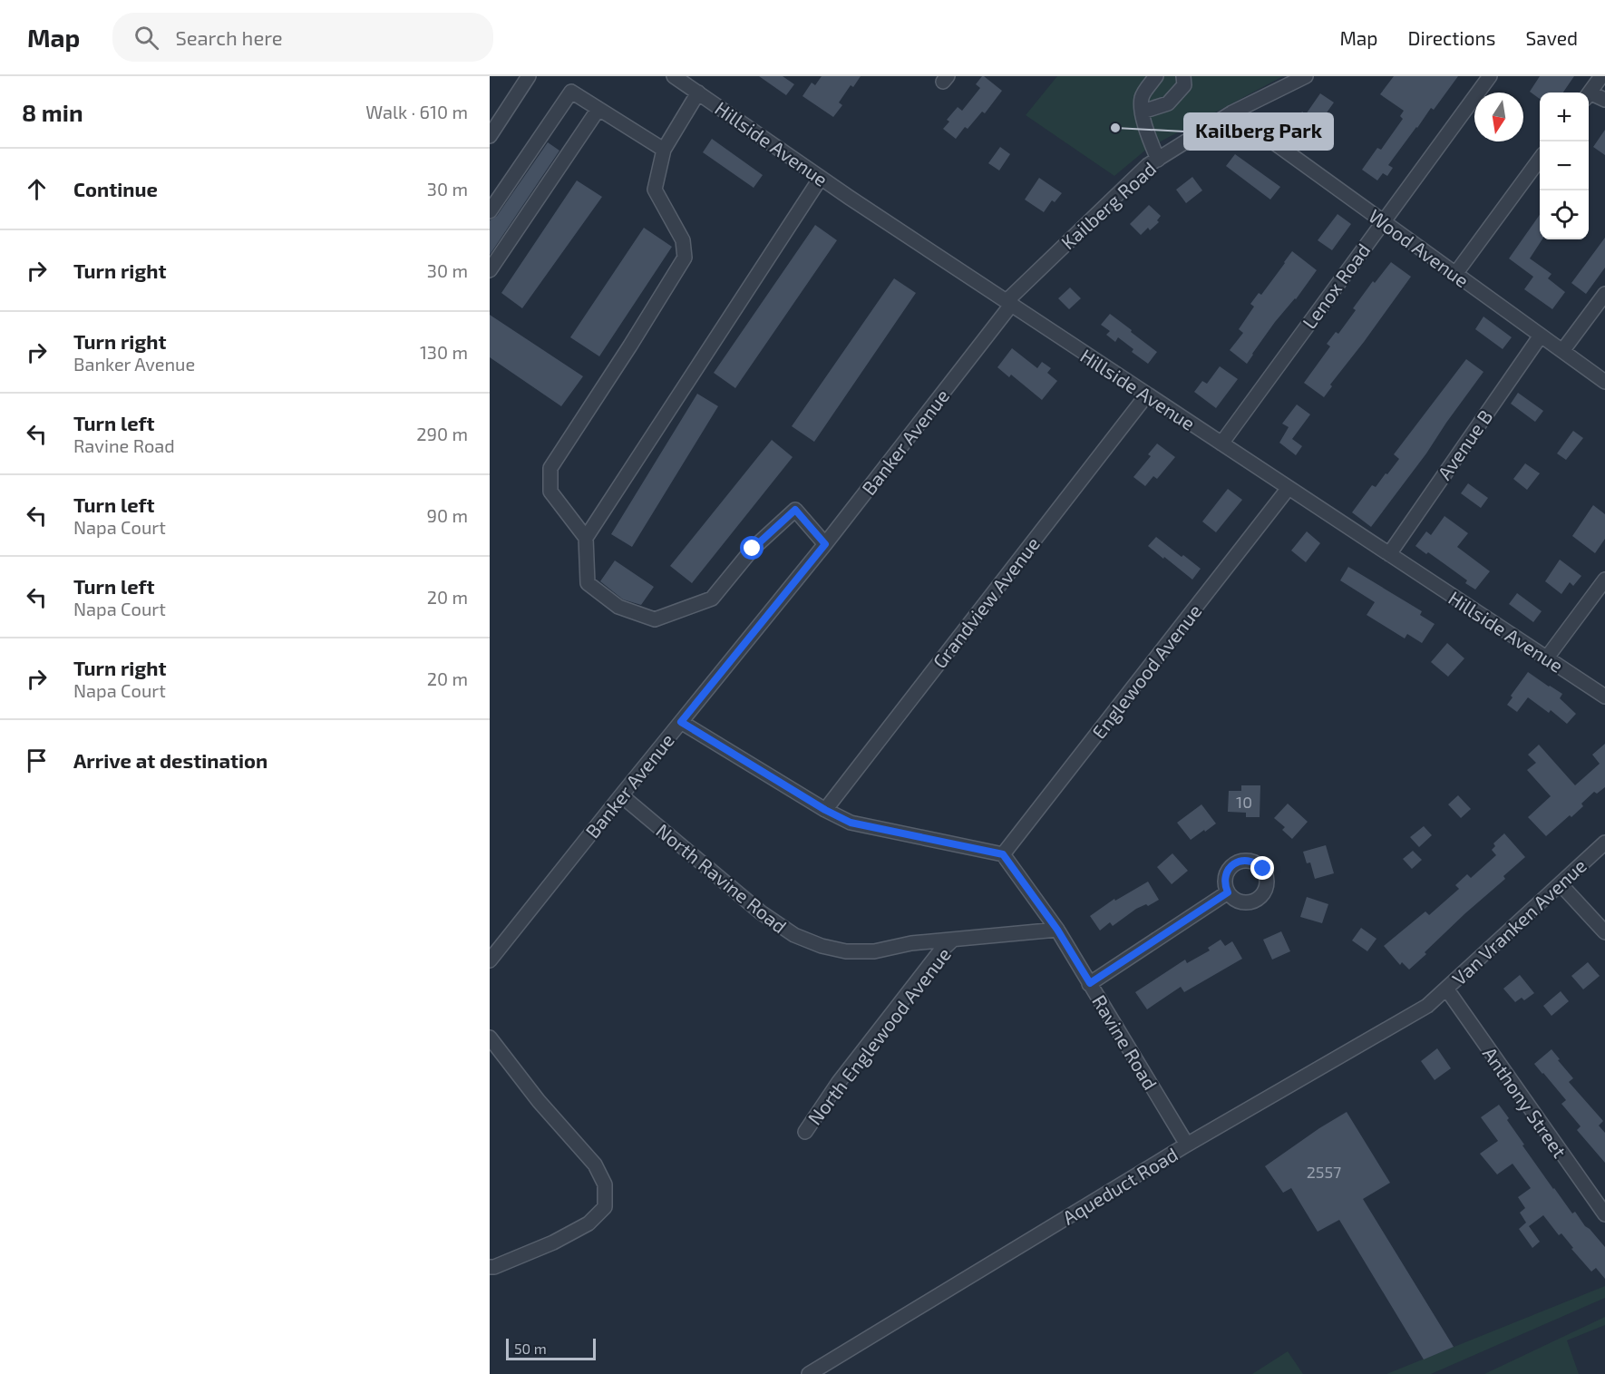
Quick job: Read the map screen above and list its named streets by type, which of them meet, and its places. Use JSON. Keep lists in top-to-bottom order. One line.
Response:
{"streets":{"street":["Hillside Avenue","Kailberg Road","Wood Avenue","Lenox Road","Banker Avenue","Avenue B","Grandview Avenue","Englewood Avenue","North Ravine Road","Van Vranken Avenue","North Englewood Avenue","Ravine Road","Anthony Street","Aqueduct Road"]},"crossings":[["Hillside Avenue","Kailberg Road"],["Hillside Avenue","Lenox Road"],["Hillside Avenue","Banker Avenue"],["Hillside Avenue","Avenue B"],["Hillside Avenue","Grandview Avenue"],["Hillside Avenue","Englewood Avenue"],["Kailberg Road","Wood Avenue"],["Kailberg Road","Banker Avenue"],["Wood Avenue","Lenox Road"],["Wood Avenue","Avenue B"],["Banker Avenue","North Ravine Road"],["Englewood Avenue","Ravine Road"],["North Ravine Road","North Englewood Avenue"],["North Ravine Road","Ravine Road"],["Van Vranken Avenue","Anthony Street"],["Van Vranken Avenue","Aqueduct Road"],["Ravine Road","Aqueduct Road"]],"places":["Kailberg Park"],"house_numbers":["10","2557"],"scale_bar":"50 m","north":"bottom","page":{"header":"Map","search":"Search here","nav":["Map","Directions","Saved"],"heading":["8 min","Walk · 610 m"],"map_buttons":["+","−"],"list":[["Continue","30 m"],["Turn right","30 m"],["Turn right","Banker Avenue","130 m"],["Turn left","Ravine Road","290 m"],["Turn left","Napa Court","90 m"],["Turn left","Napa Court","20 m"],["Turn right","Napa Court","20 m"],"Arrive at destination"],"scale":"50 m"}}
